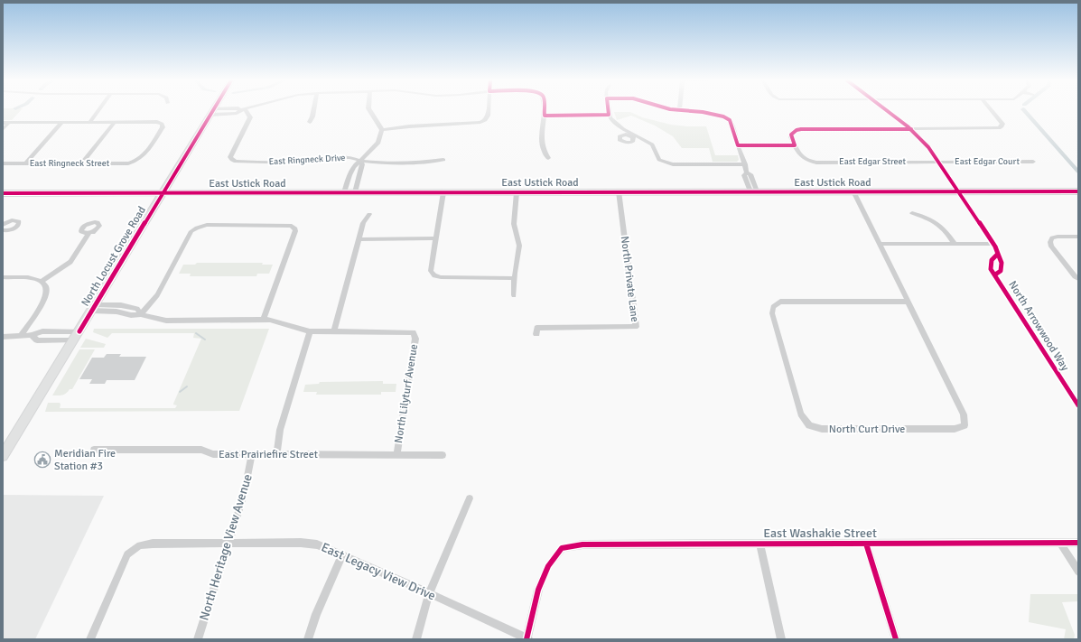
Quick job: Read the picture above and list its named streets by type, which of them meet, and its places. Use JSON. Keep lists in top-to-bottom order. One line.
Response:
{"streets":{"main road":["East Ustick Road","North Locust Grove Road"],"street":["East Ringneck Drive","East Edgar Street","East Edgar Court","East Ringneck Street","North Private Lane","North Arrowwood Way","North Lilyturf Avenue","North Curt Drive","East Prairiefire Street","East Washakie Street","North Heritage View Avenue","East Legacy View Drive"]},"crossings":[["East Edgar Street","East Edgar Court"],["East Edgar Street","North Arrowwood Way"],["East Edgar Court","North Arrowwood Way"],["East Ustick Road","North Locust Grove Road"],["East Ustick Road","North Private Lane"],["East Ustick Road","North Arrowwood Way"],["East Ustick Road","North Curt Drive"],["North Lilyturf Avenue","East Prairiefire Street"],["East Prairiefire Street","North Heritage View Avenue"],["East Washakie Street","East Legacy View Drive"],["North Heritage View Avenue","East Legacy View Drive"]],"places":{"public building":["Meridian Fire Station #3"]}}
